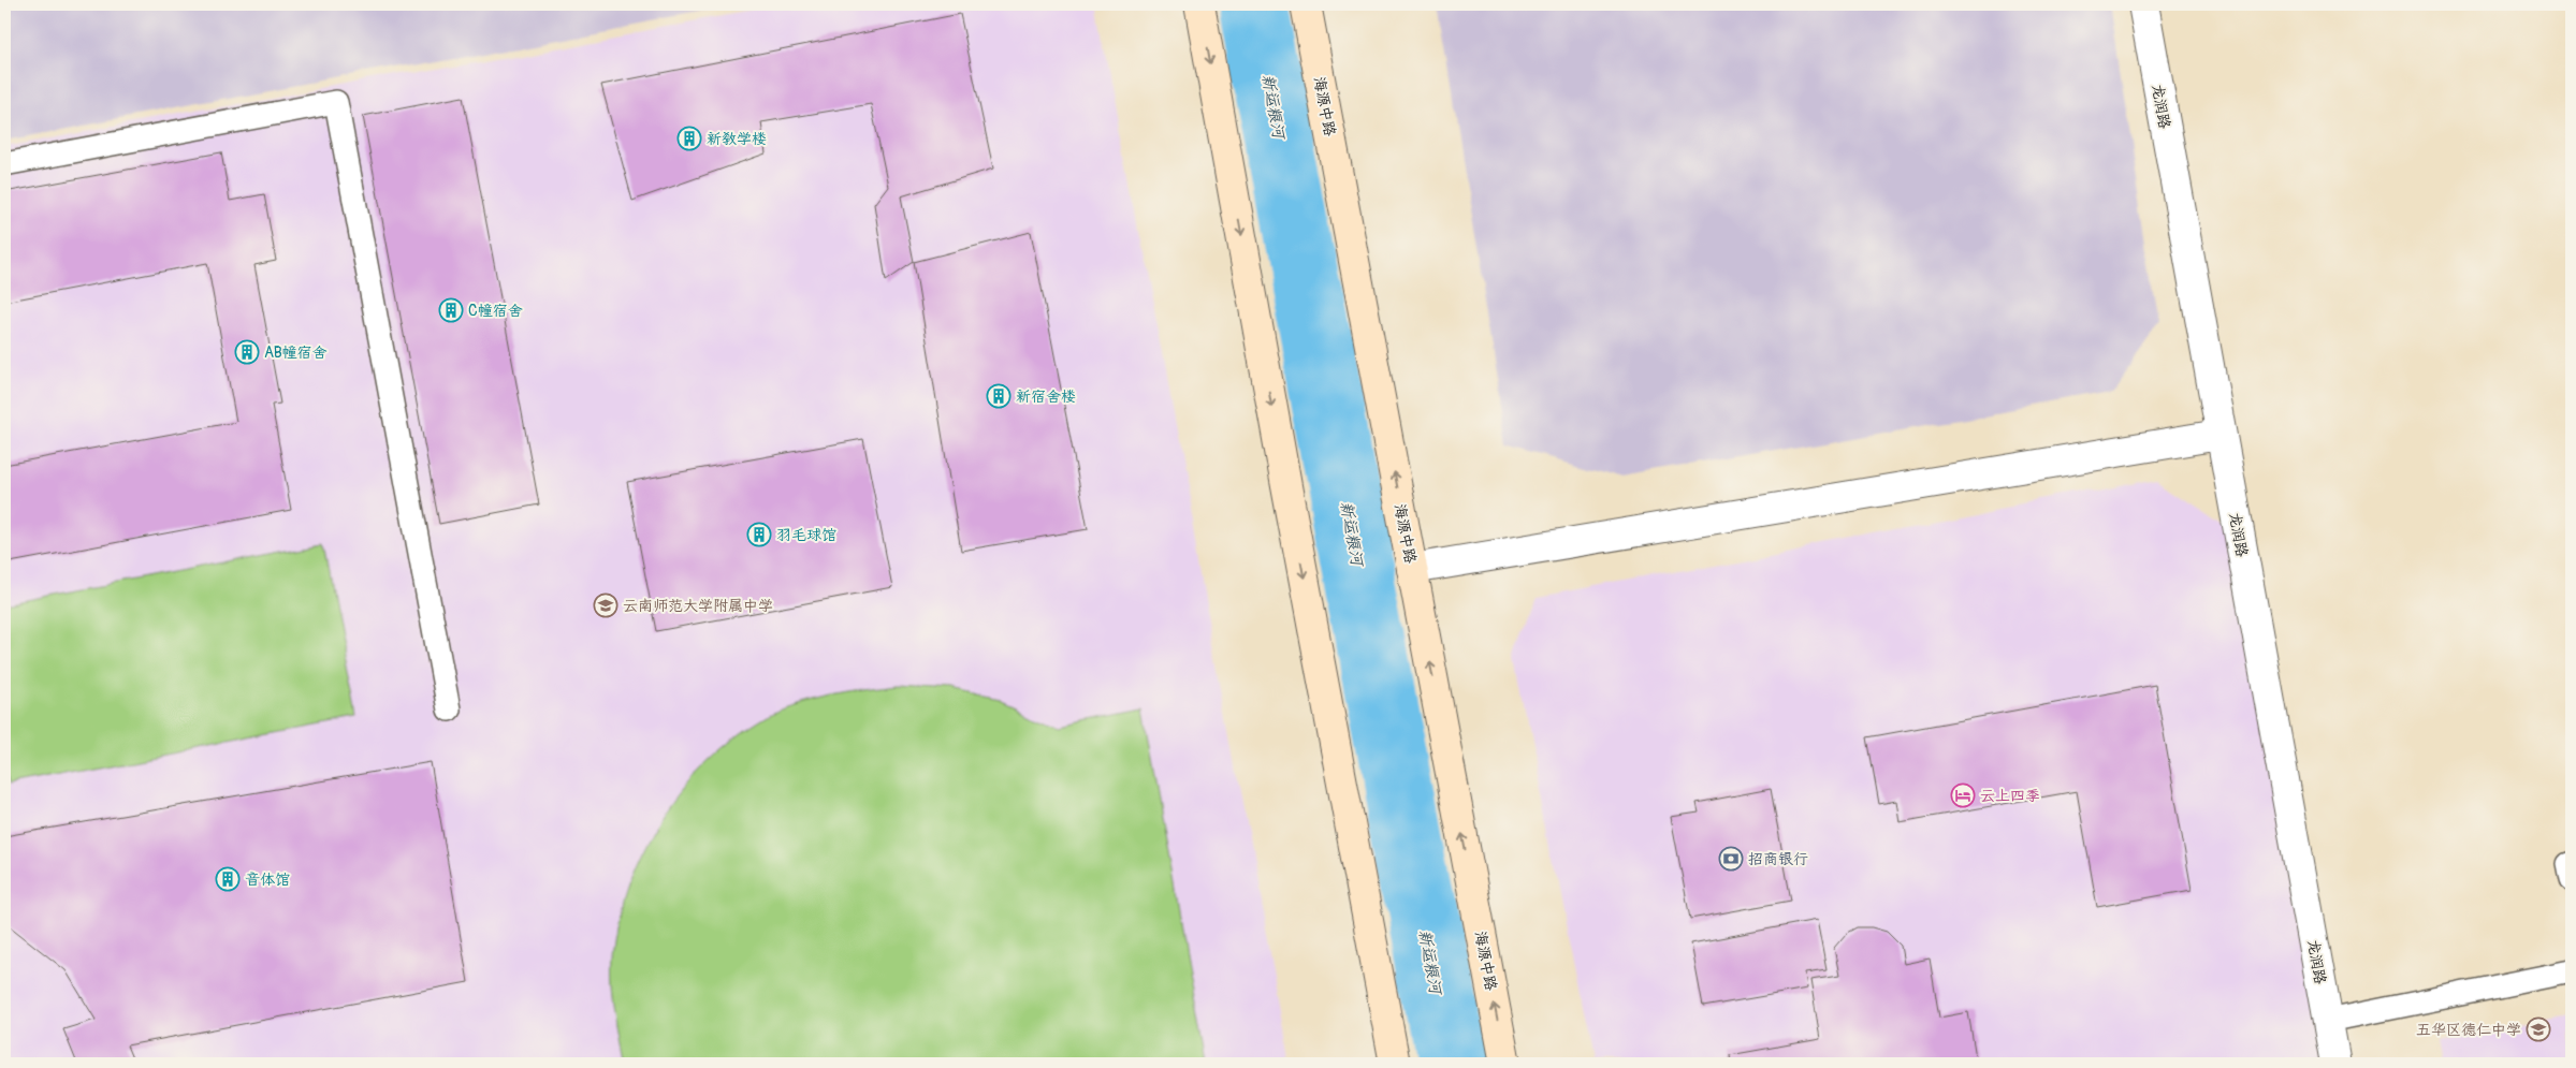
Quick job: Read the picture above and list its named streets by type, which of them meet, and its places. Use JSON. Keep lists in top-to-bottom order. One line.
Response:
{"streets":{"main road":["海源中路"],"street":["龙润路"]},"water":["新运粮河"],"places":{"building":["新教学楼","C幢宿舍","AB幢宿舍","新宿舍楼","羽毛球馆","音体馆"],"school or university":["云南师范大学附属中学","五华区德仁中学"],"hotel":["云上四季"],"bank":["招商银行"]}}
